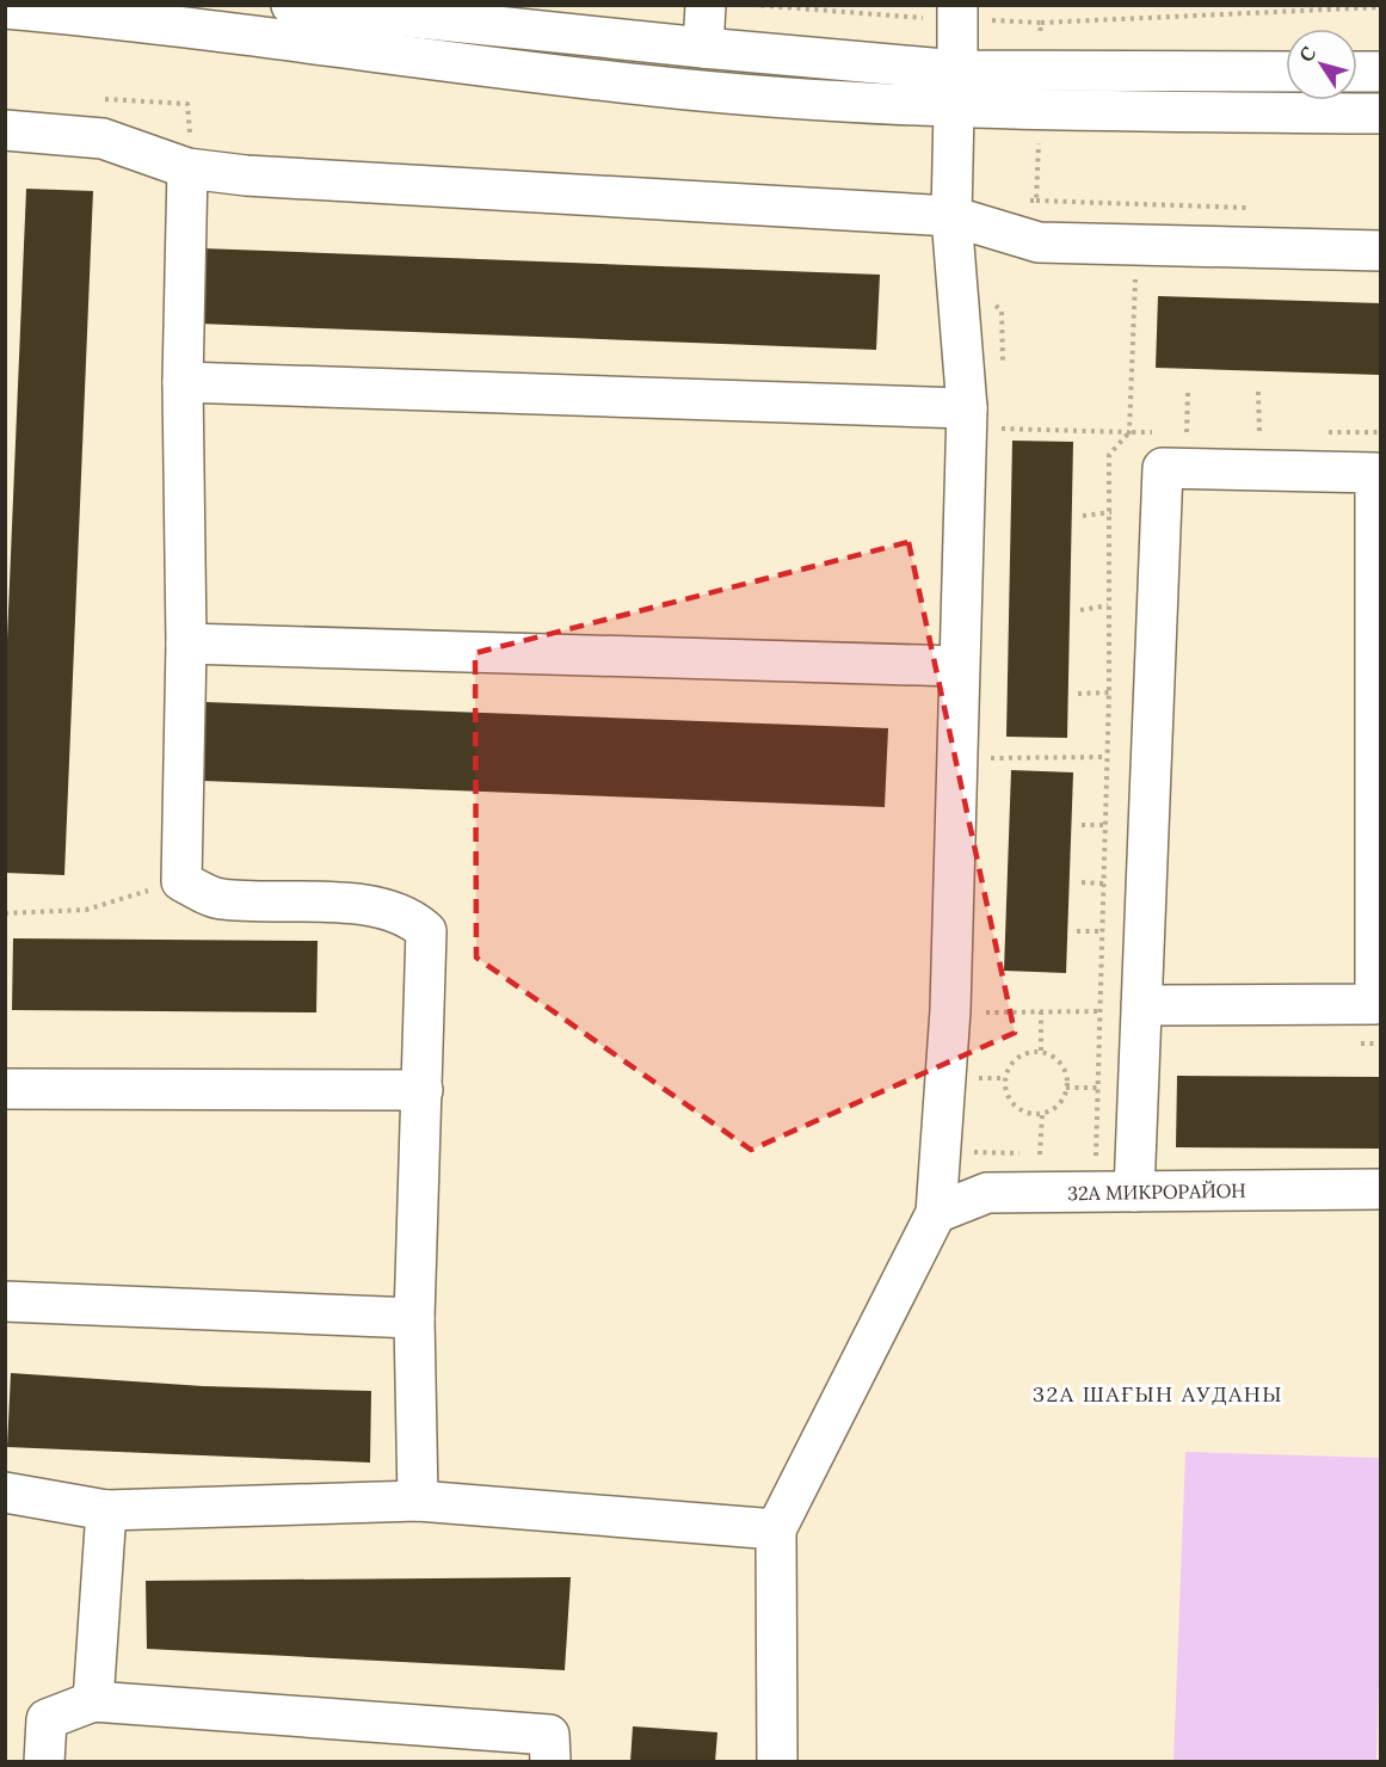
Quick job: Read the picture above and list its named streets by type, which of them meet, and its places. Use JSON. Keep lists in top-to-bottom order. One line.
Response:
{"streets":{"main road":["32А МИКРОРАЙОН"]},"districts":["32А ШАҒЫН АУДАНЫ"],"north":"top left"}
